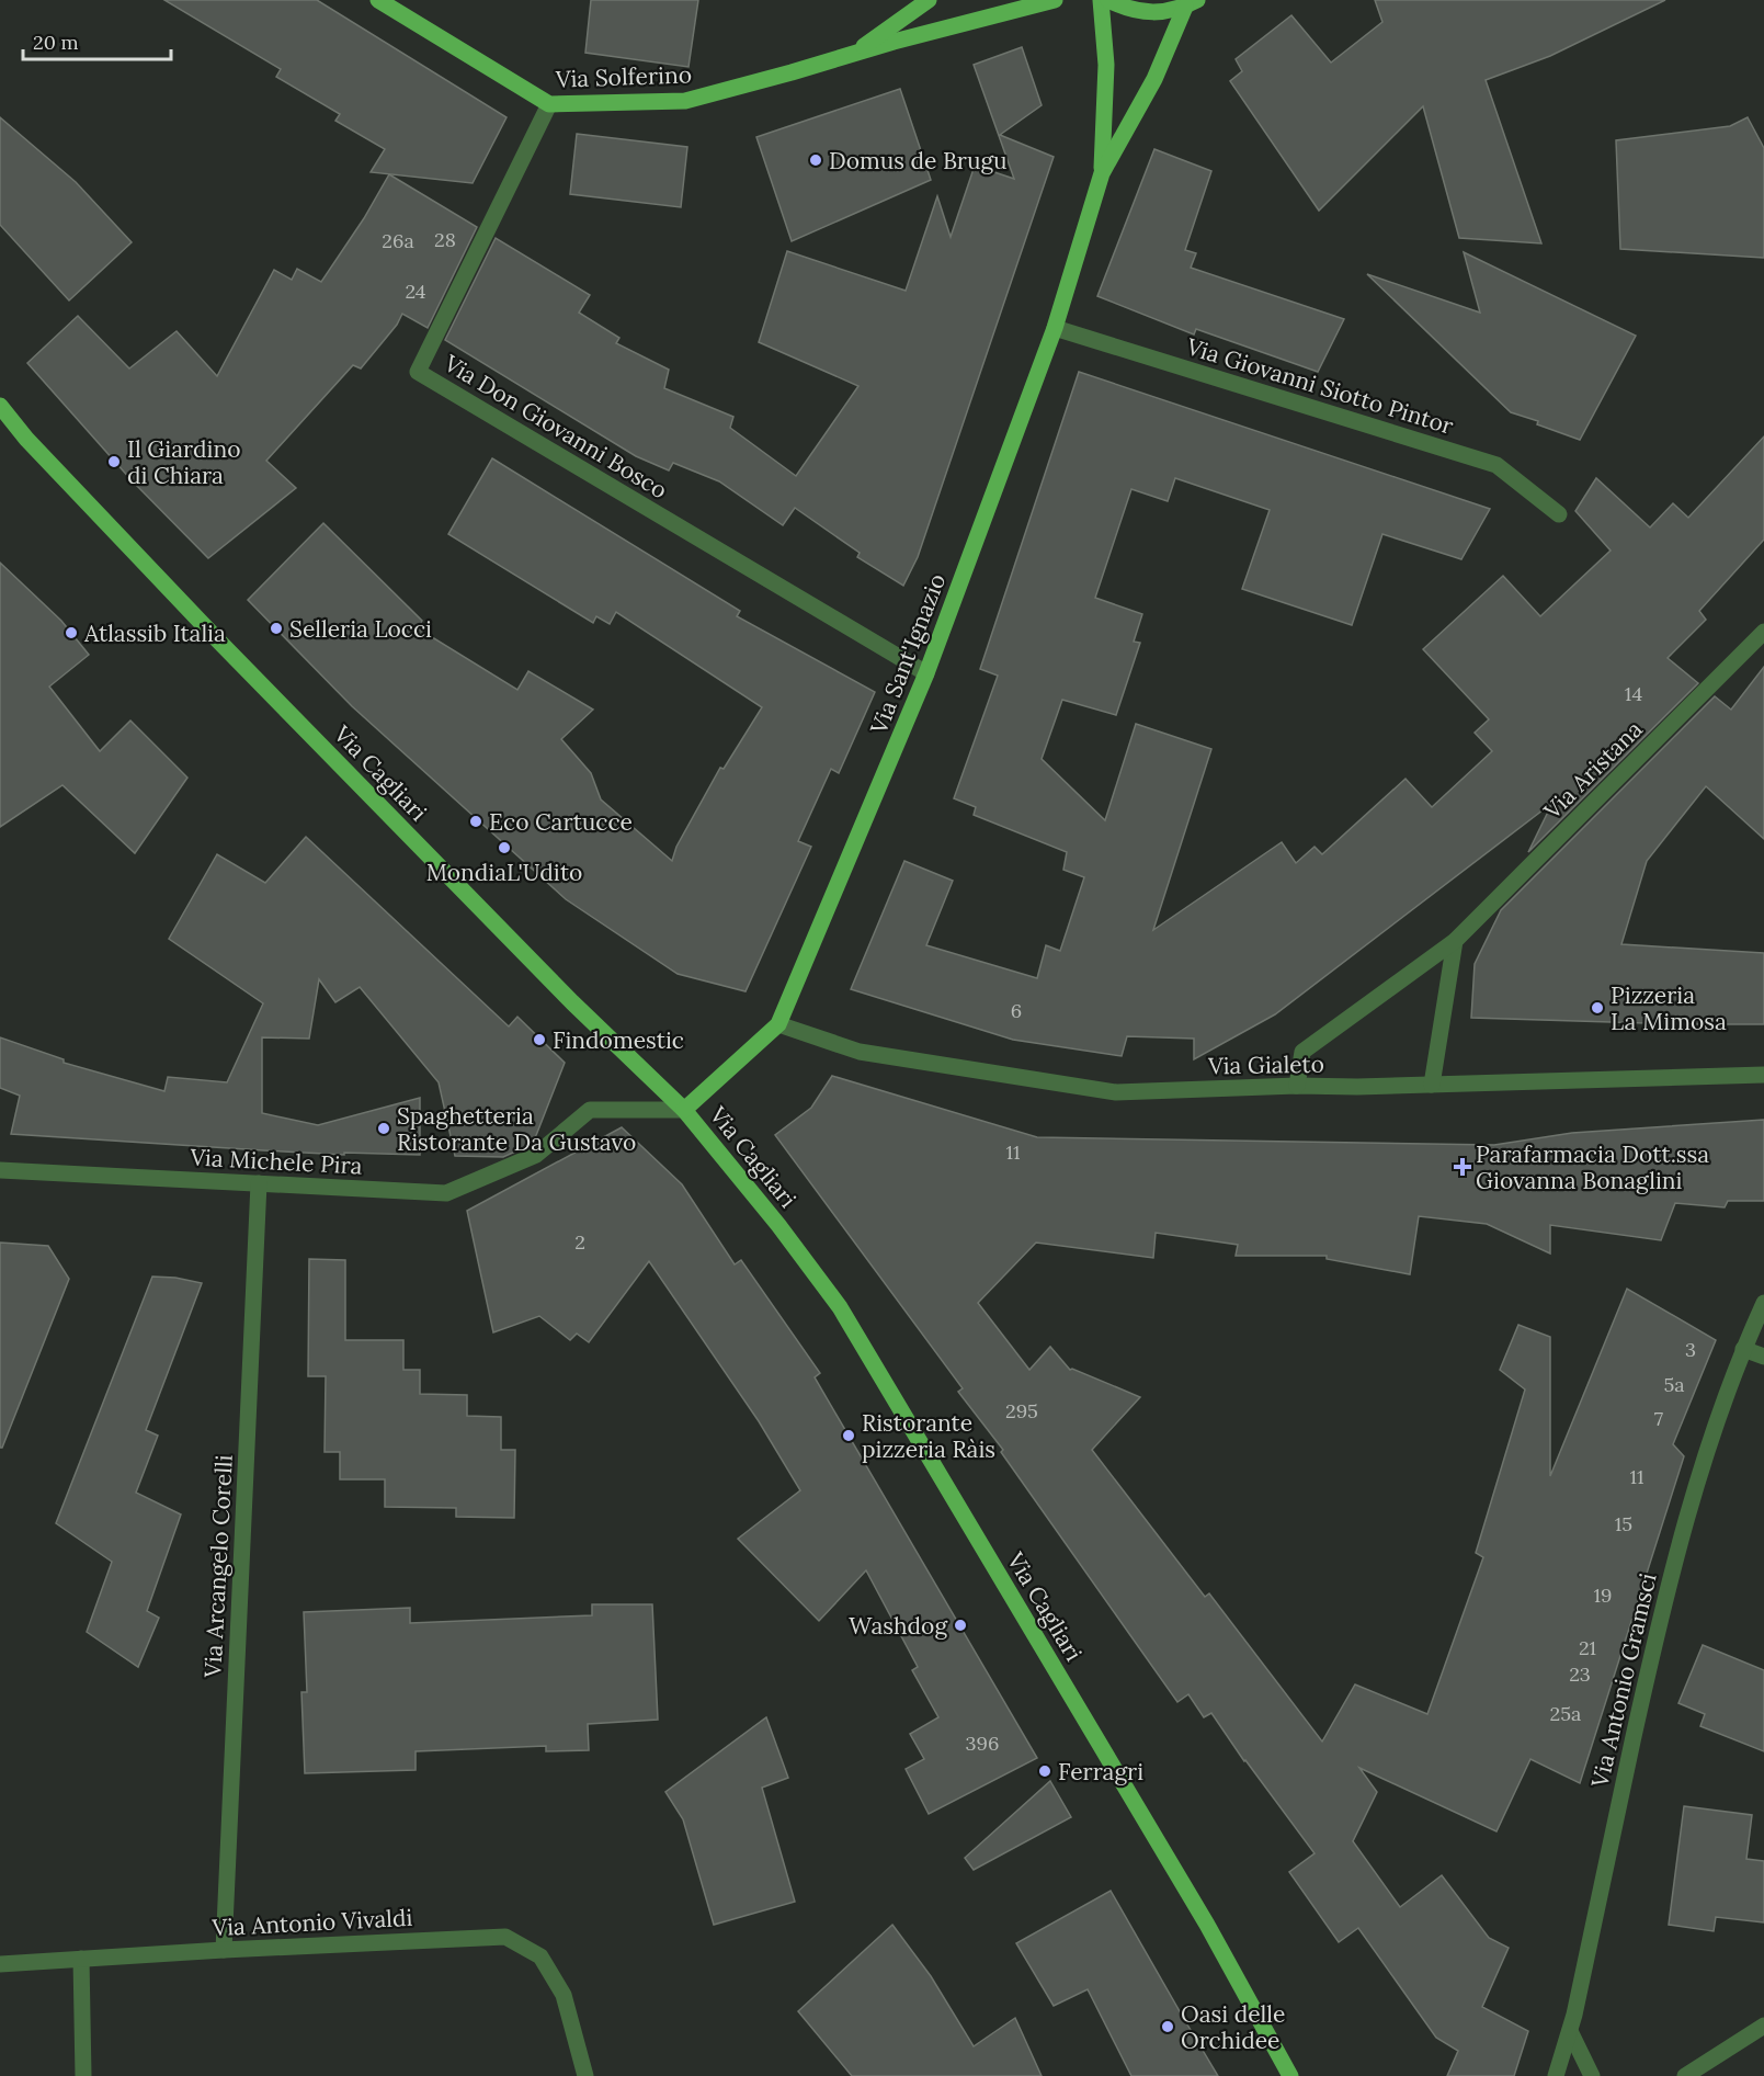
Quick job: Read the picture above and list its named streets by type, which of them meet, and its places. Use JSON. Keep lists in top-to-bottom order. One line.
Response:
{"streets":{"main road":["Via Solferino","Via Sant'Ignazio","Via Cagliari"],"street":["Via Giovanni Siotto Pintor","Via Don Giovanni Bosco","Via Aristana","Via Gialeto","Via Michele Pira","Via Arcangelo Corelli","Via Antonio Gramsci","Via Antonio Vivaldi"]},"crossings":[["Via Solferino","Via Don Giovanni Bosco"],["Via Giovanni Siotto Pintor","Via Sant'Ignazio"],["Via Don Giovanni Bosco","Via Sant'Ignazio"],["Via Sant'Ignazio","Via Cagliari"],["Via Sant'Ignazio","Via Gialeto"],["Via Sant'Ignazio","Via Michele Pira"],["Via Aristana","Via Gialeto"],["Via Cagliari","Via Michele Pira"],["Via Michele Pira","Via Arcangelo Corelli"],["Via Arcangelo Corelli","Via Antonio Vivaldi"]],"places":{"other":["Domus de Brugu","Il Giardino di Chiara","Selleria Locci","Atlassib Italia","Eco Cartucce","MondiaL'Udito","Pizzeria La Mimosa","Findomestic","Spaghetteria Ristorante Da Gustavo","Ristorante pizzeria Ràis","Washdog","Ferragri","Oasi delle Orchidee"],"health":["Parafarmacia Dott.ssa Giovanna Bonaglini"]},"house_numbers":["28","26a","24","14","6","11","2","3","5a","295","7","11","15","19","21","23","25a","396"],"scale_bar":"20 m"}
